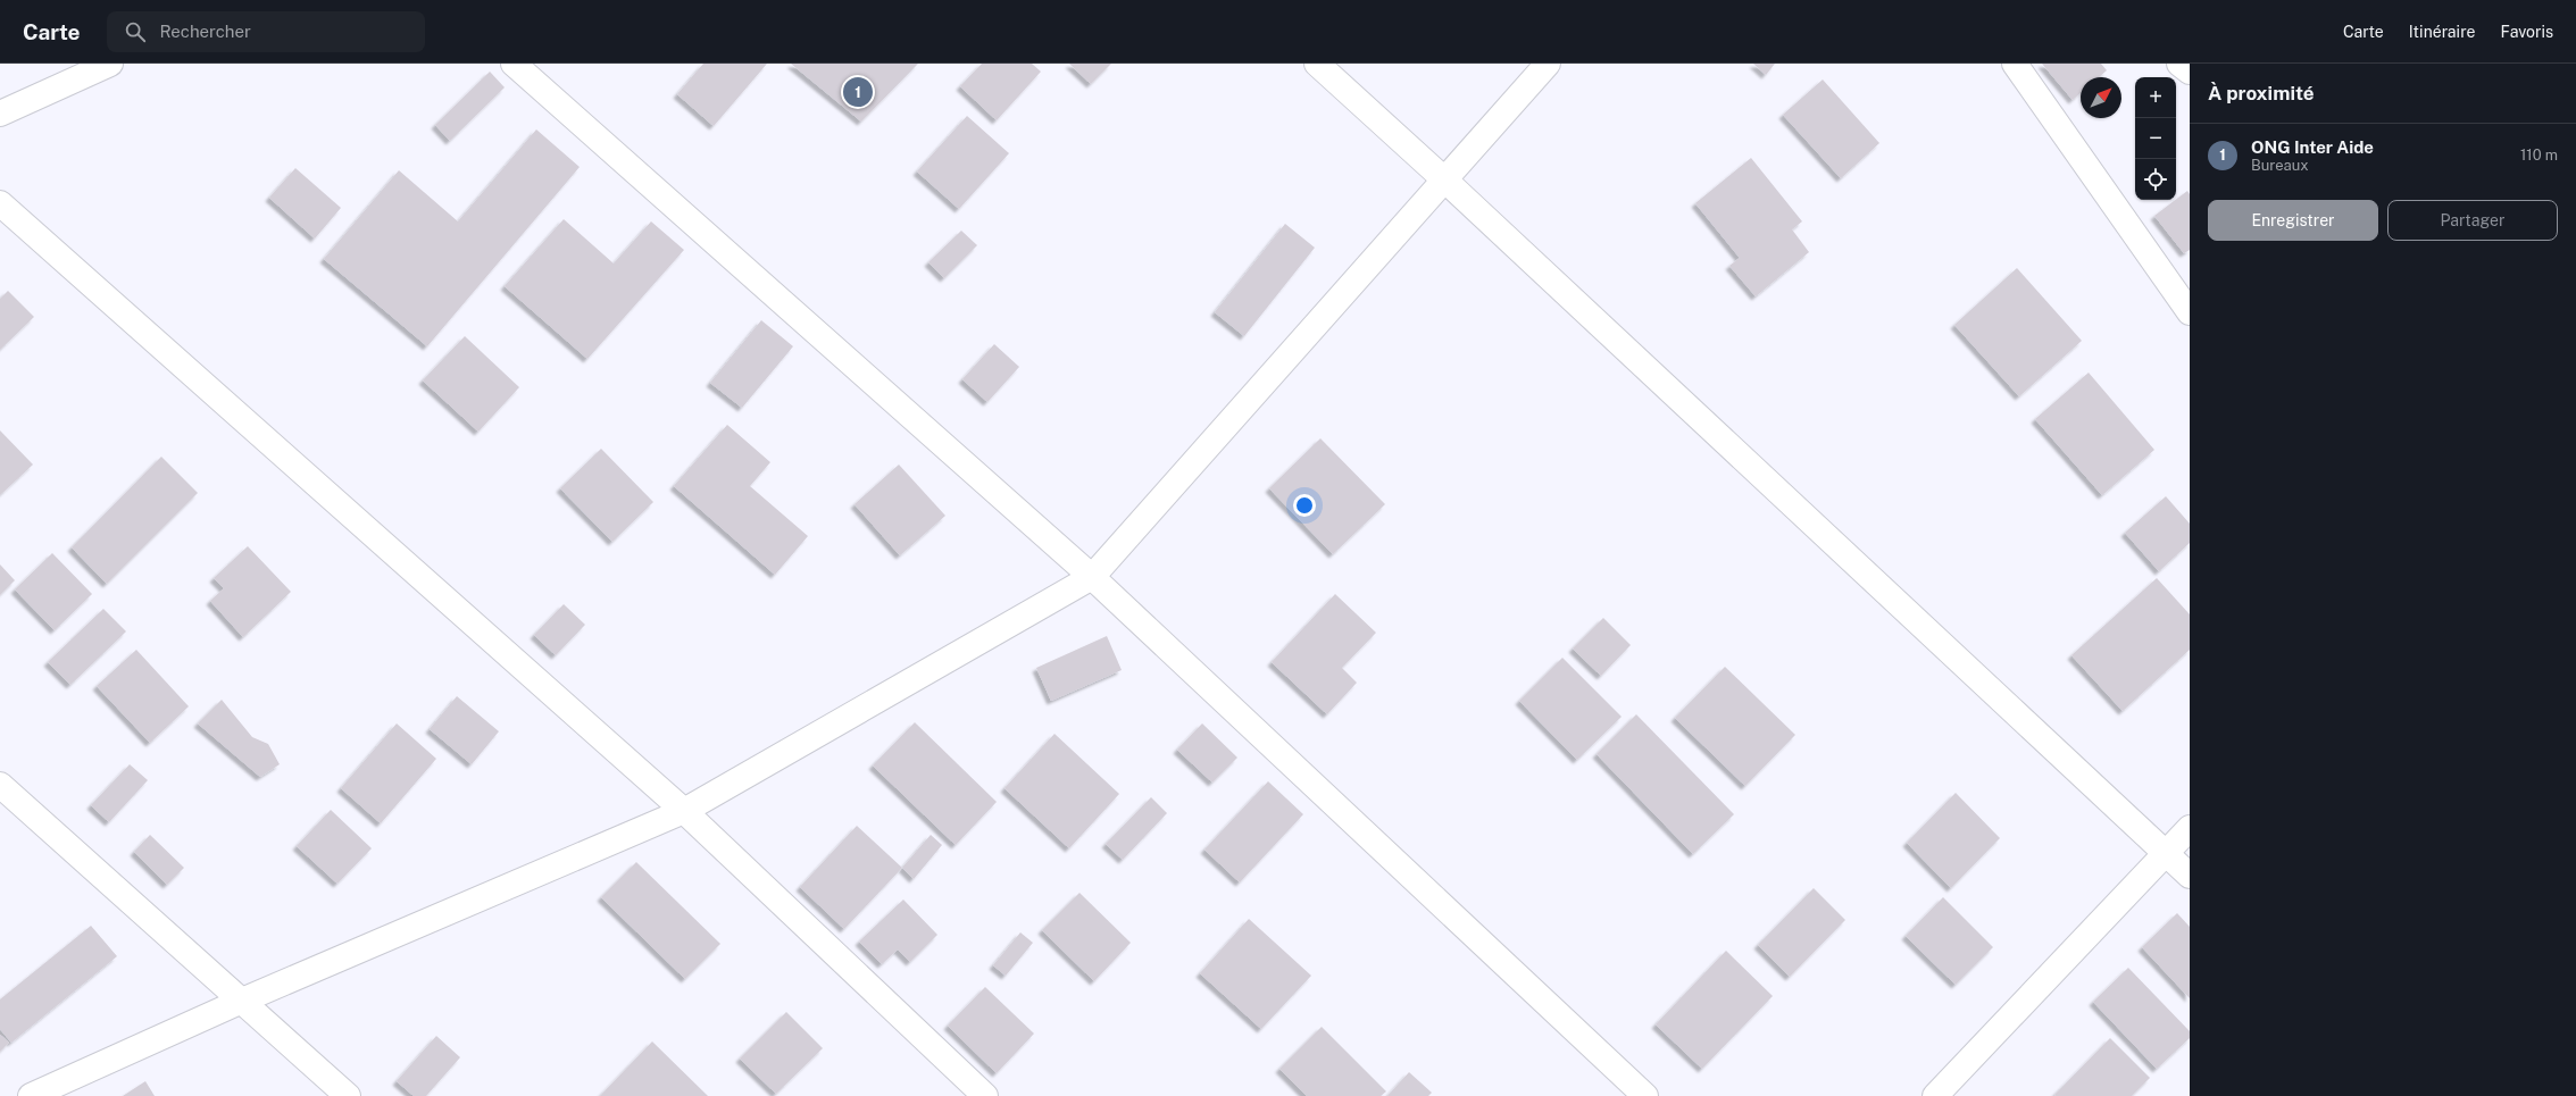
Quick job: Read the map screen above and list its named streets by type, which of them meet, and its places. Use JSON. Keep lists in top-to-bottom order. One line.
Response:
{"north":"top right","page":{"header":"Carte","search":"Rechercher","nav":["Carte","Itinéraire","Favoris"],"heading":"À proximité","pins":"1","map_buttons":["+","−"],"list":[{"mark":"1","name":"ONG Inter Aide","note":"Bureaux","value":"110 m"}],"buttons":["Enregistrer","Partager"]}}
